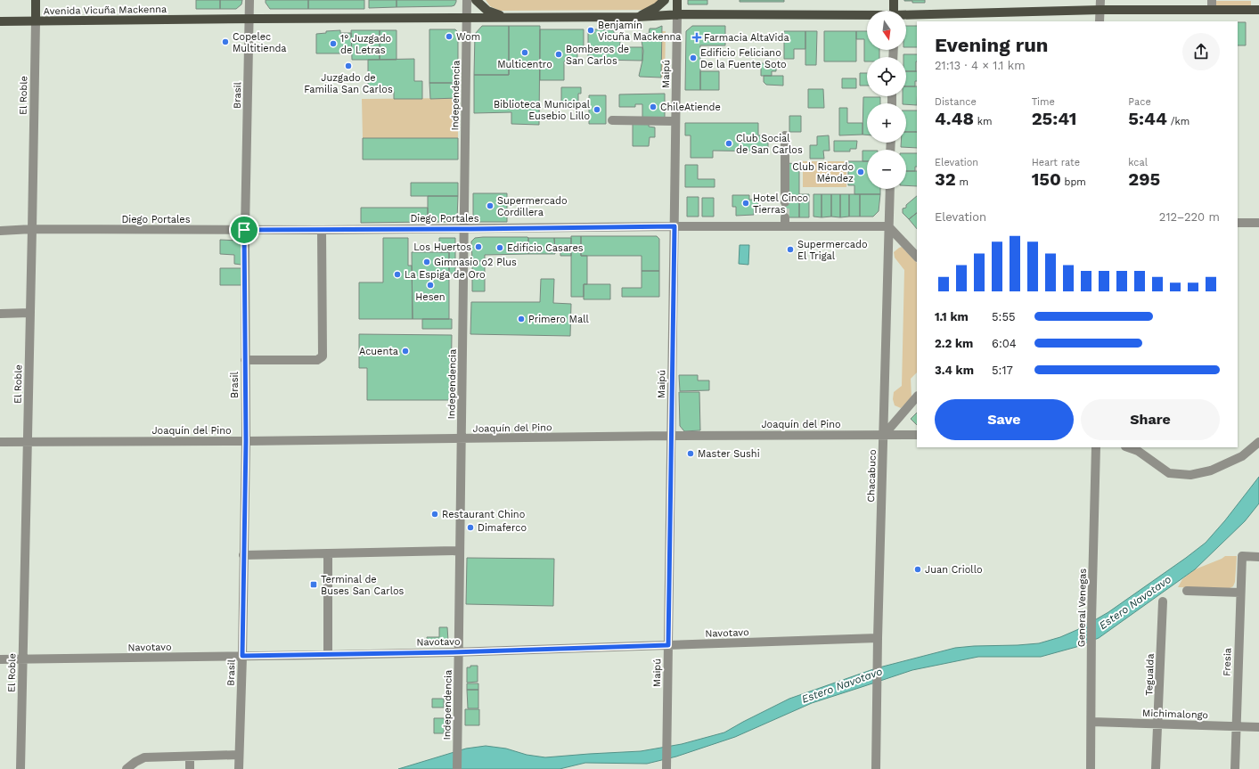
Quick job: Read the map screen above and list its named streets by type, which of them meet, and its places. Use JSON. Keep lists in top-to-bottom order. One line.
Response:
{"streets":{"main road":["Avenida Vicuña Mackenna","Maipú","El Roble"],"street":["Brasil","Independencia","Diego Portales","Joaquín del Pino","Chacabuco","General Venegas","Navotavo","Fresia","Tegualda","Michimalongo"]},"crossings":[["Avenida Vicuña Mackenna","Maipú"],["Avenida Vicuña Mackenna","El Roble"],["Avenida Vicuña Mackenna","Brasil"],["Avenida Vicuña Mackenna","Independencia"],["Maipú","Diego Portales"],["Maipú","Joaquín del Pino"],["Maipú","Navotavo"],["El Roble","Diego Portales"],["El Roble","Joaquín del Pino"],["El Roble","Navotavo"],["Brasil","Diego Portales"],["Brasil","Joaquín del Pino"],["Brasil","Navotavo"],["Independencia","Diego Portales"],["Independencia","Joaquín del Pino"],["Independencia","Navotavo"],["Diego Portales","Chacabuco"],["Joaquín del Pino","Chacabuco"],["Chacabuco","Navotavo"],["General Venegas","Michimalongo"],["Fresia","Michimalongo"],["Tegualda","Michimalongo"]],"water":["Estero Navotavo"],"places":{"other":["Benjamín Vicuña Mackenna","Wom","Copelec Multitienda","1° Juzgado de Letras","Multicentro","Bomberos de San Carlos","Edificio Feliciano De la Fuente Soto","Juzgado de Familia San Carlos","ChileAtiende","Biblioteca Municipal Eusebio Lillo","Club Social de San Carlos","Club Ricardo Méndez","Hotel Cinco Tierras","Supermercado Cordillera","Los Huertos","Edificio Casares","Supermercado El Trigal","Gimnasio o2 Plus","La Espiga de Oro","Hesen","Primero Mall","Acuenta","Master Sushi","Restaurant Chino","Dimaferco","Juan Criollo"],"health":["Farmacia AltaVida"],"transit":["Terminal de Buses San Carlos"]},"north":"bottom","page":{"map_buttons":["+","−"],"heading":["Evening run","21:13 · 4 × 1.1 km"],"stats":[["Distance","4.48 km"],["Time","25:41"],["Pace","5:44 /km"],["Elevation","32 m"],["Heart rate","150 bpm"],["kcal","295"]],"chart":["Elevation","212–220 m"],"list":[{"name":"1.1 km","note":"5:55"},{"name":"2.2 km","note":"6:04"},{"name":"3.4 km","note":"5:17"}],"buttons":["Save","Share"]}}
